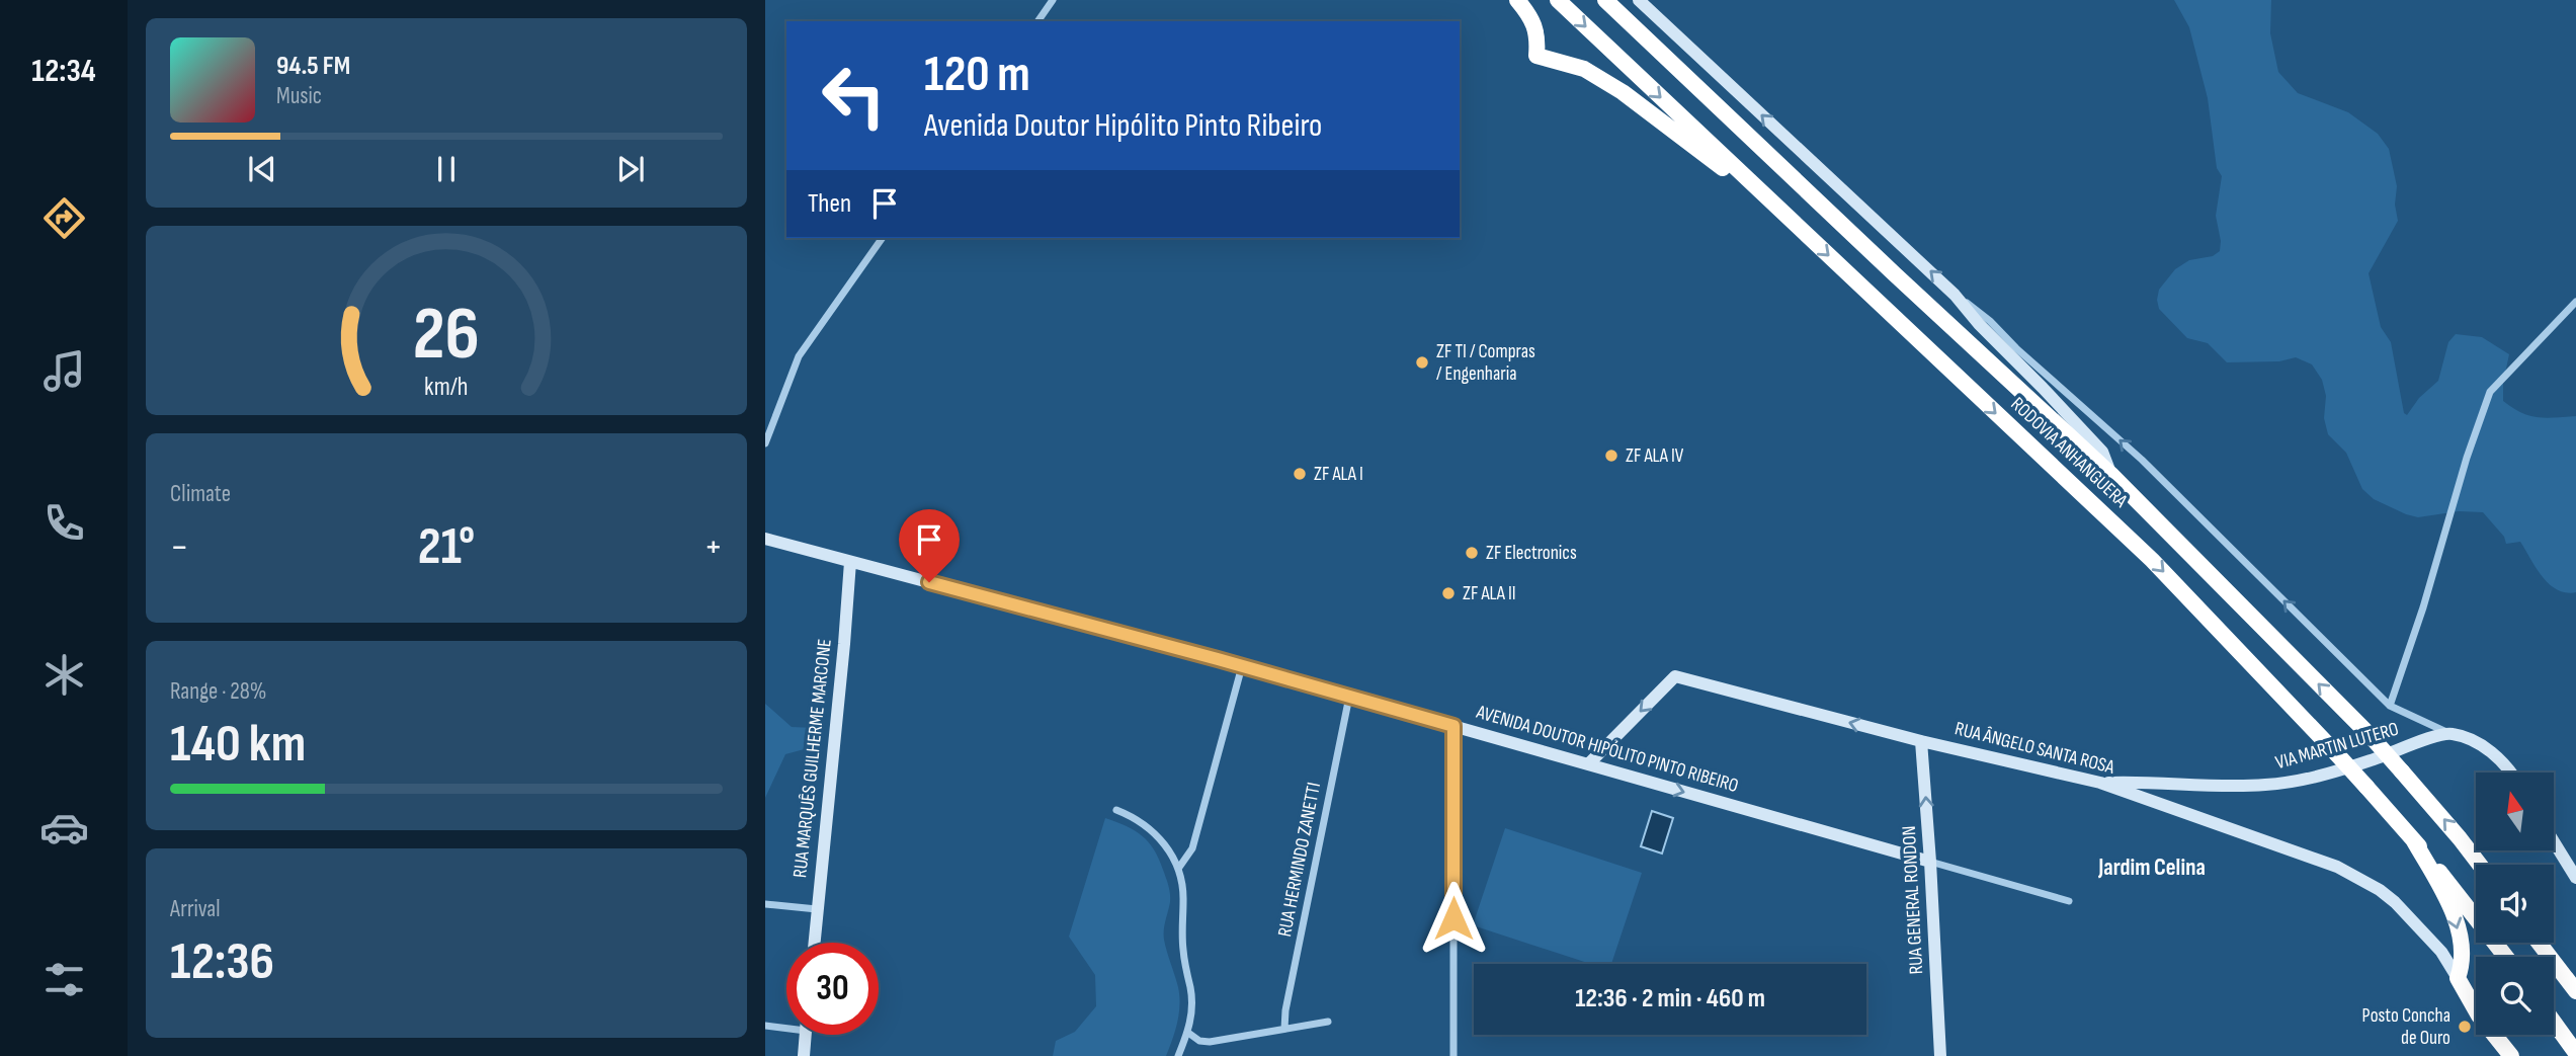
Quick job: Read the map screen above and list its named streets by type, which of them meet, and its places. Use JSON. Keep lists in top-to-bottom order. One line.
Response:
{"streets":{"highway":["RODOVIA ANHANGUERA"],"main road":["VIA MARTIN LUTERO","RUA ÂNGELO SANTA ROSA","AVENIDA DOUTOR HIPÓLITO PINTO RIBEIRO","RUA MARQUÊS GUILHERME MARCONE","RUA GENERAL RONDON"],"street":["RUA HERMINDO ZANETTI"]},"crossings":[["VIA MARTIN LUTERO","RUA ÂNGELO SANTA ROSA"],["RUA ÂNGELO SANTA ROSA","AVENIDA DOUTOR HIPÓLITO PINTO RIBEIRO"],["RUA ÂNGELO SANTA ROSA","RUA GENERAL RONDON"],["AVENIDA DOUTOR HIPÓLITO PINTO RIBEIRO","RUA MARQUÊS GUILHERME MARCONE"],["AVENIDA DOUTOR HIPÓLITO PINTO RIBEIRO","RUA HERMINDO ZANETTI"],["AVENIDA DOUTOR HIPÓLITO PINTO RIBEIRO","RUA GENERAL RONDON"]],"one_way":["RUA GENERAL RONDON"],"districts":["Jardim Celina"],"places":["ZF TI / Compras / Engenharia","ZF ALA IV","ZF ALA I","ZF Electronics","ZF ALA II","Posto Concha de Ouro"],"north":"top","page":{"tabs":"12:34","turn":["120 m","Avenida Doutor Hipólito Pinto Ribeiro"],"song":["94.5 FM","Music"],"then":"Then","tile":["Climate",["Range · 28%","140 km"],["Arrival","12:36"]],"heat":["−","21°","+"],"limit":"30","trip":"12:36 · 2 min · 460 m","gauge":["26","km/h"]}}
